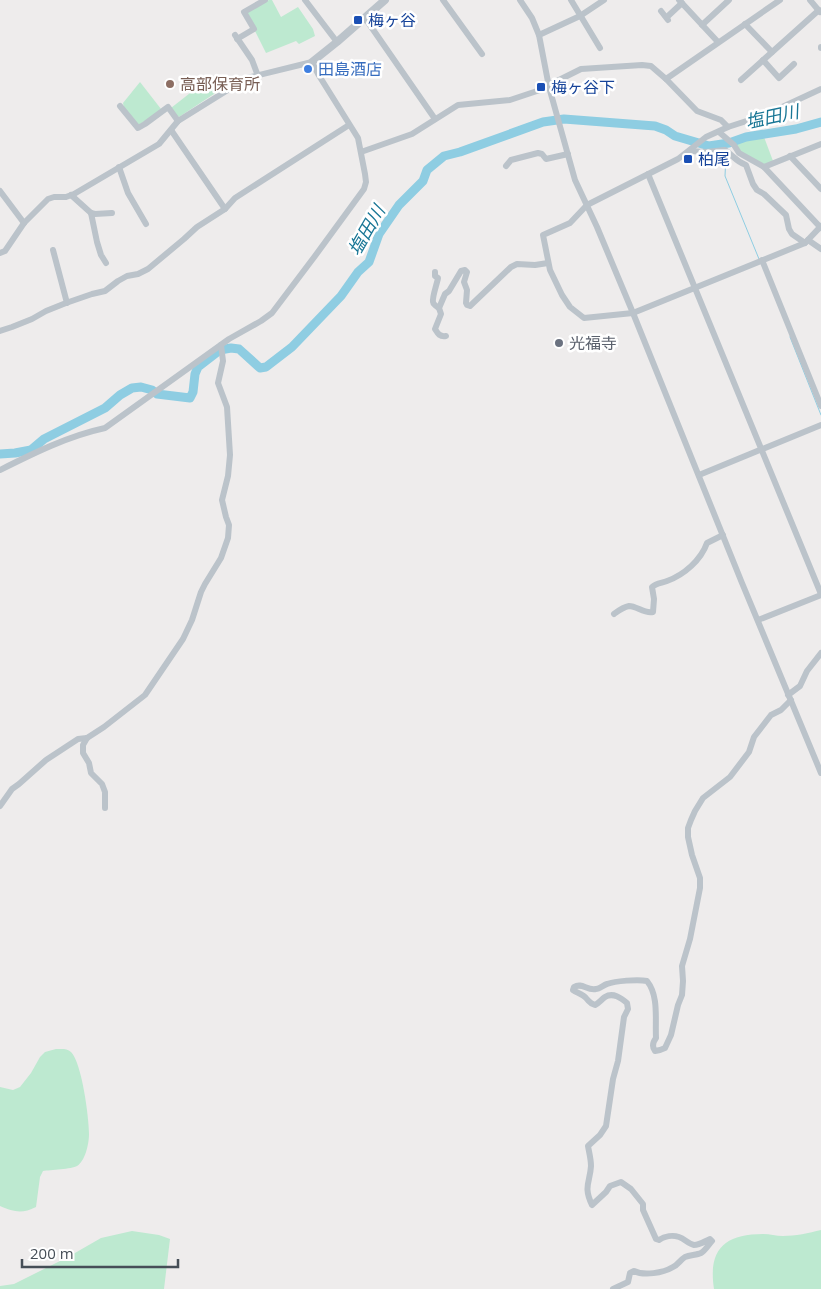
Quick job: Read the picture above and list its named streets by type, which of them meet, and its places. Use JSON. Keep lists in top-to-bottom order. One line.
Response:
{"water":["塩田川"],"places":{"transit":["梅ヶ谷","梅ヶ谷下","柏尾"],"other":["田島酒店","高部保育所","光福寺"]},"scale_bar":"200 m"}
